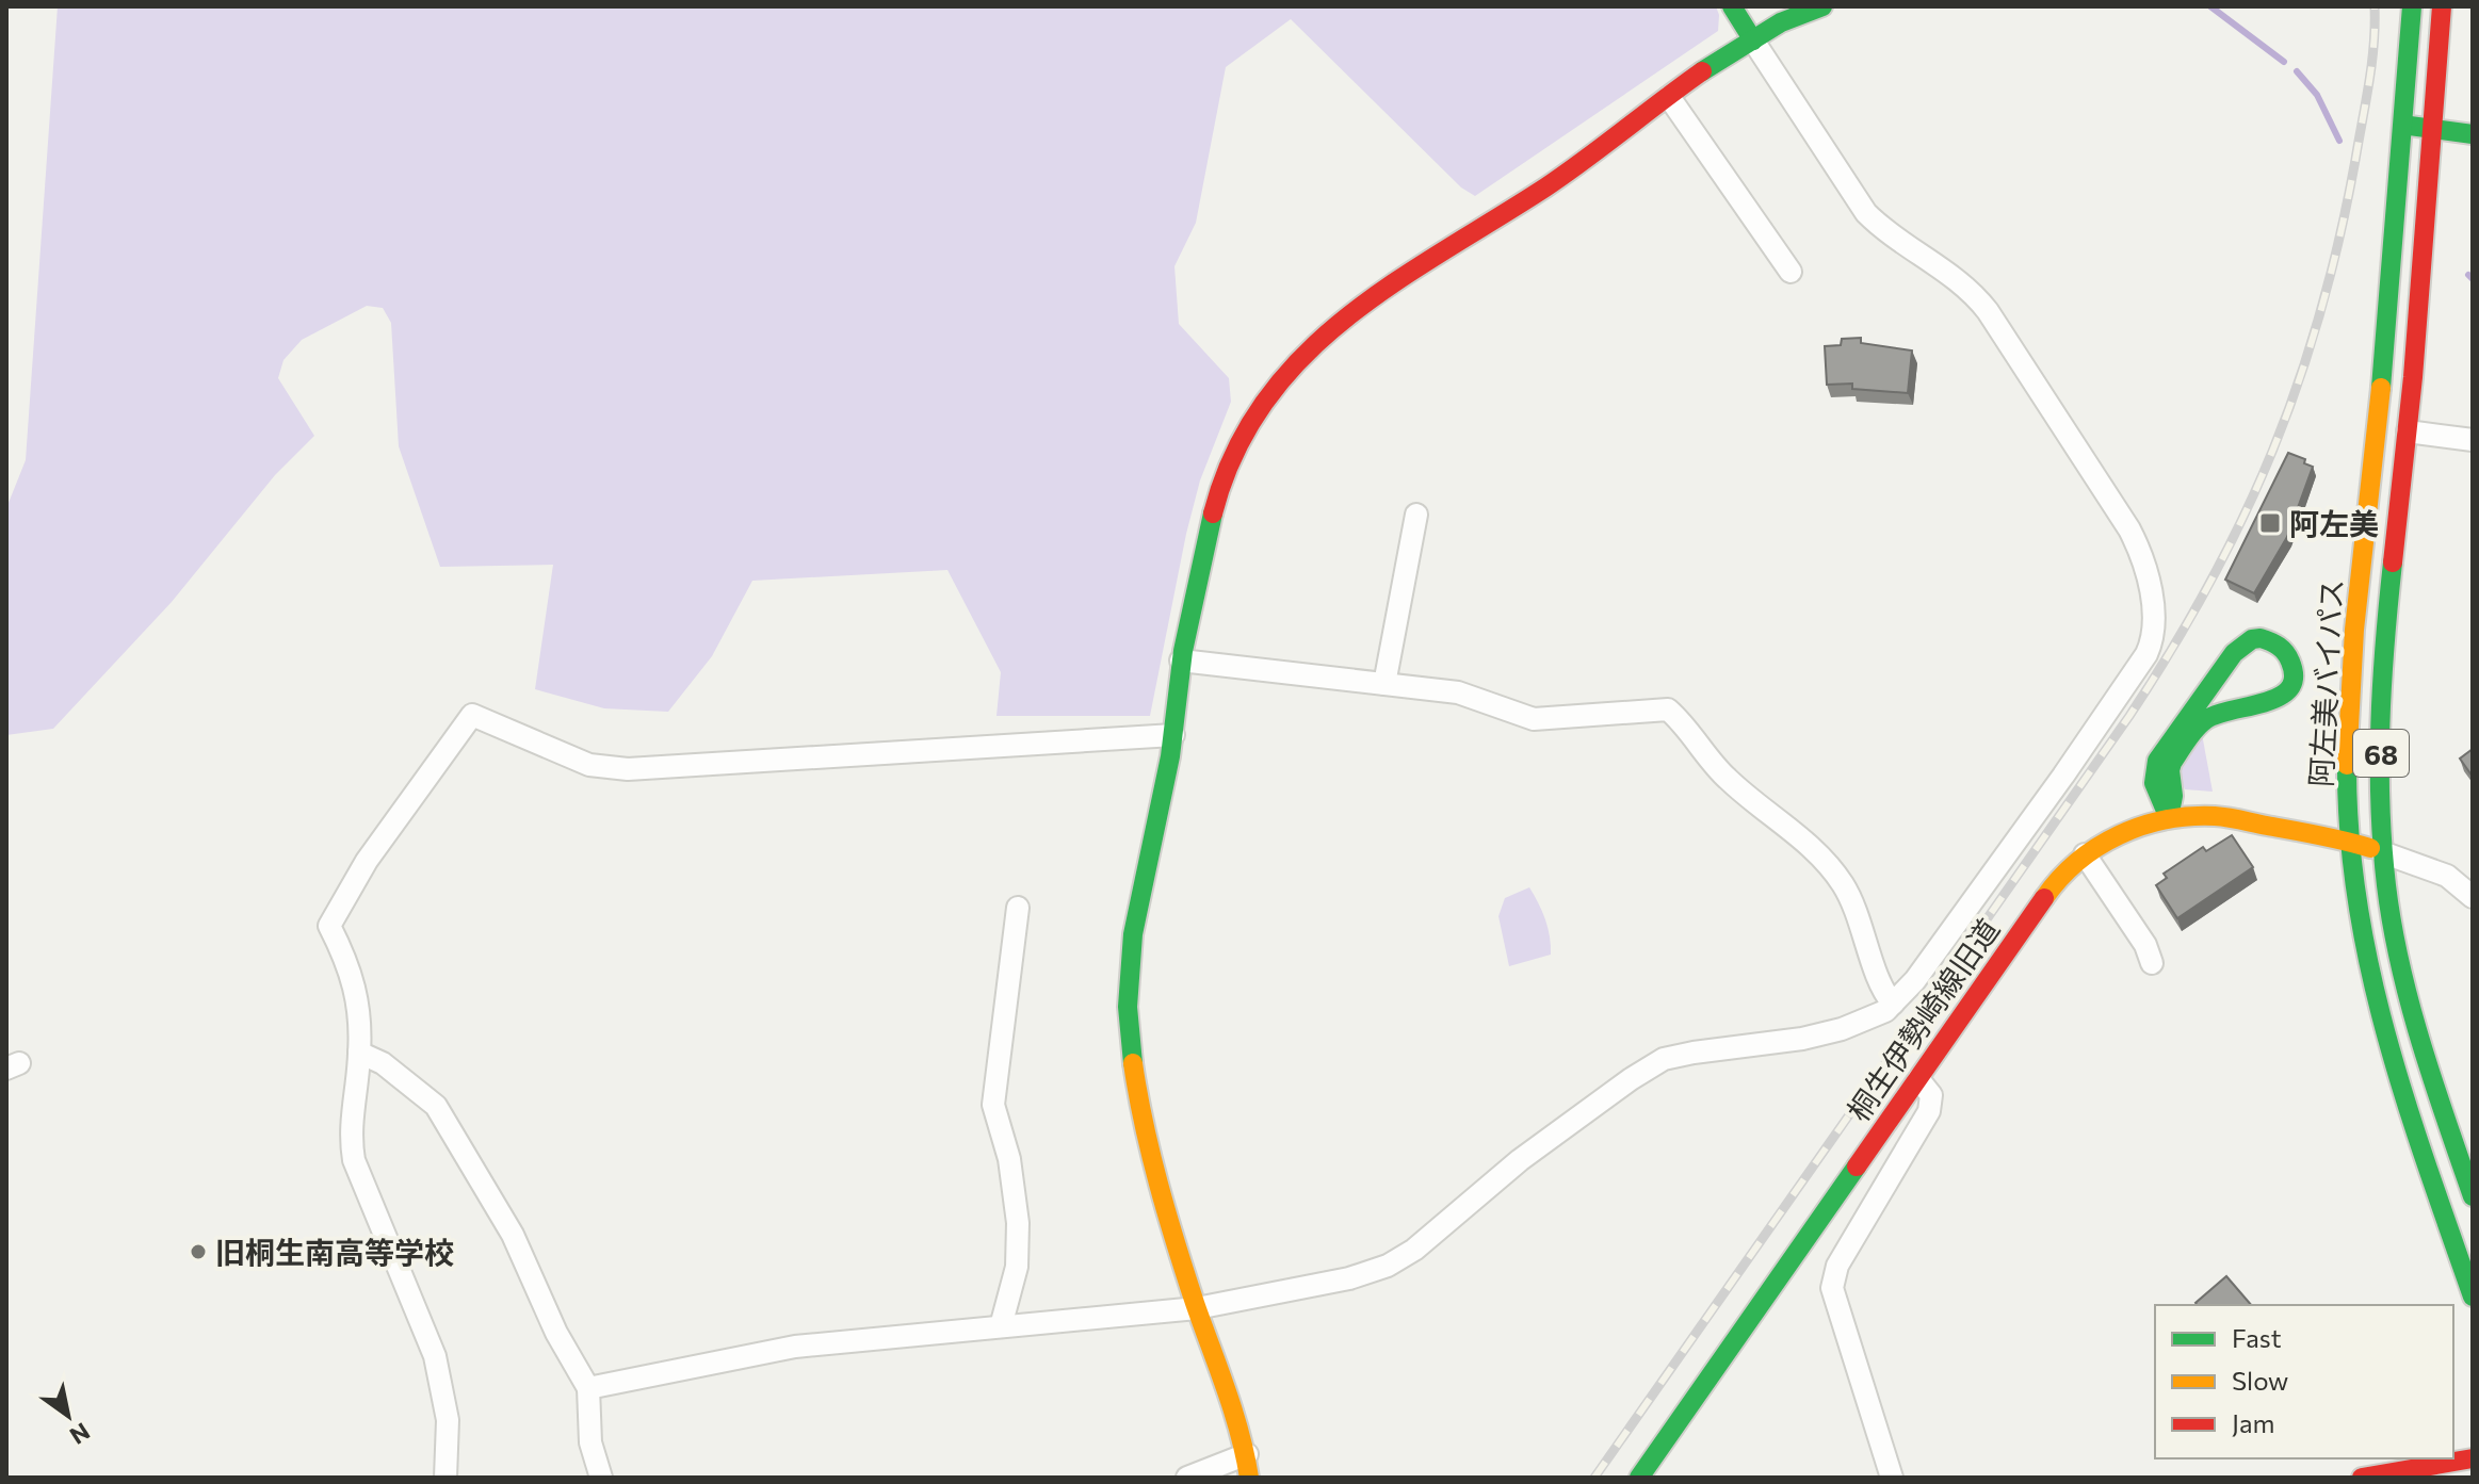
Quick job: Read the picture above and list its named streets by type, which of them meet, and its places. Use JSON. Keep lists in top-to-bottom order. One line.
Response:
{"streets":{"main road":["阿左美バイパス","68","桐生伊勢崎線旧道"]},"crossings":[["阿左美バイパス","68"],["阿左美バイパス","桐生伊勢崎線旧道"]],"places":{"transit":["阿左美"],"other":["旧桐生南高等学校"]},"legend":["Fast","Slow","Jam"],"north":"bottom right"}
